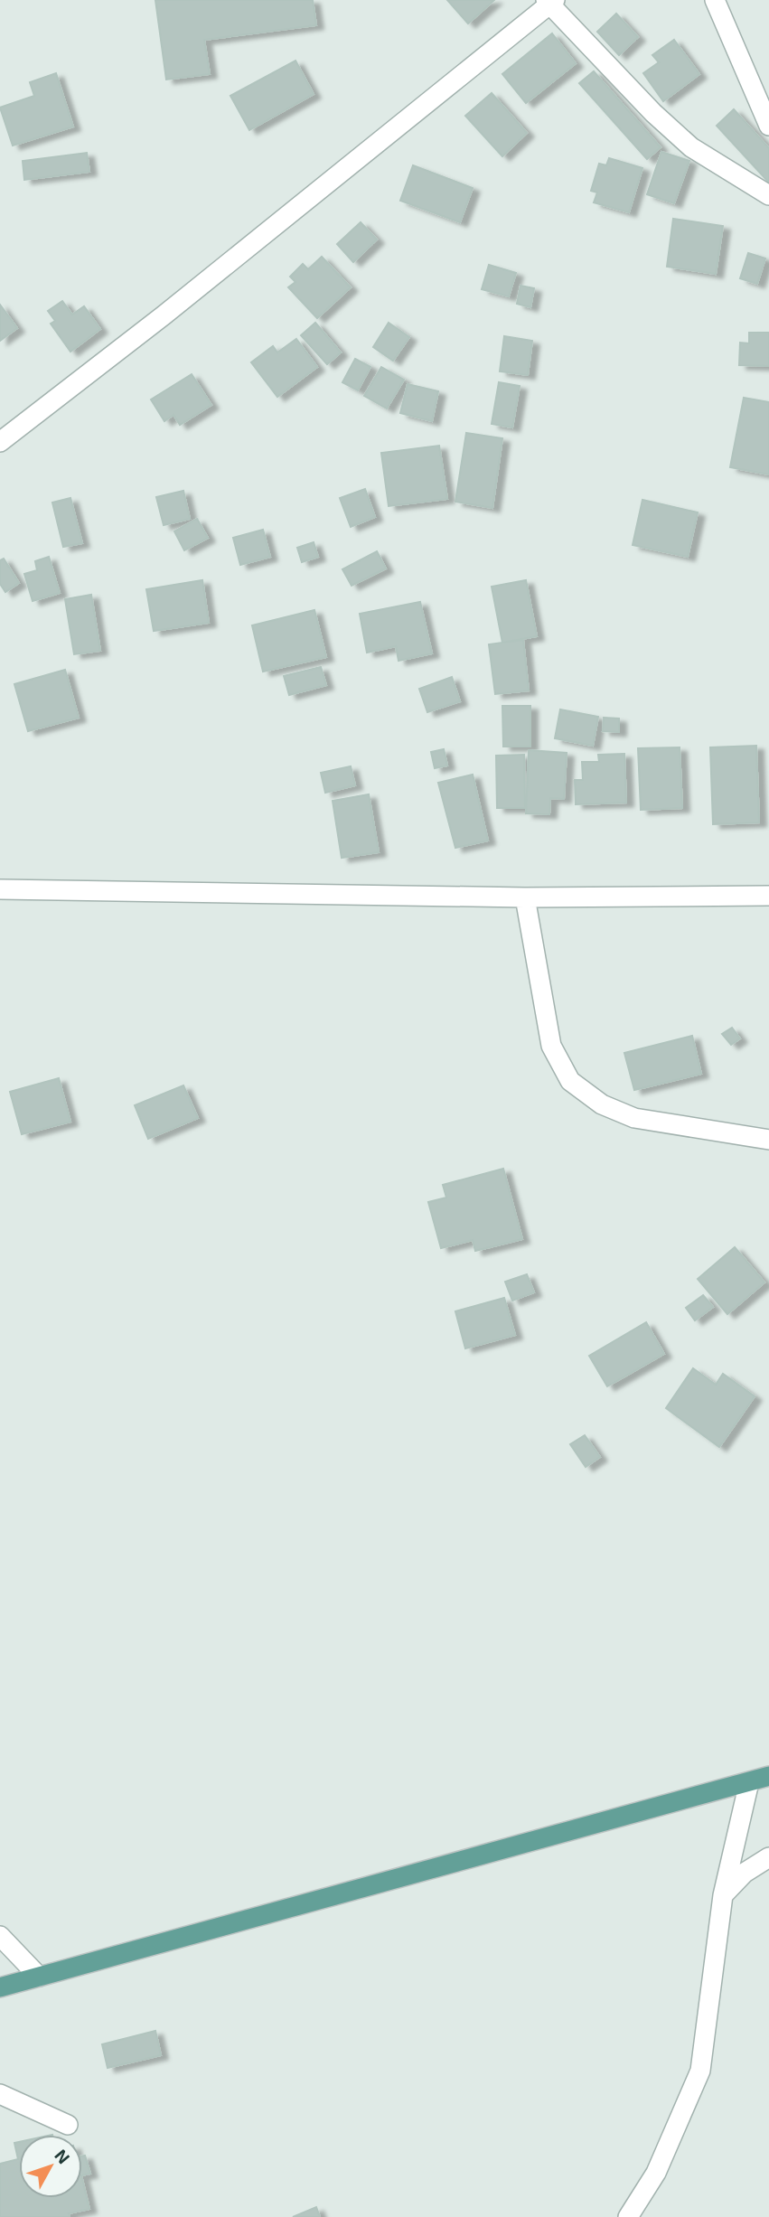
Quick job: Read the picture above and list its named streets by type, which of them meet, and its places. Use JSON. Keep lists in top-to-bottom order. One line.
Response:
{"north":"top right"}
